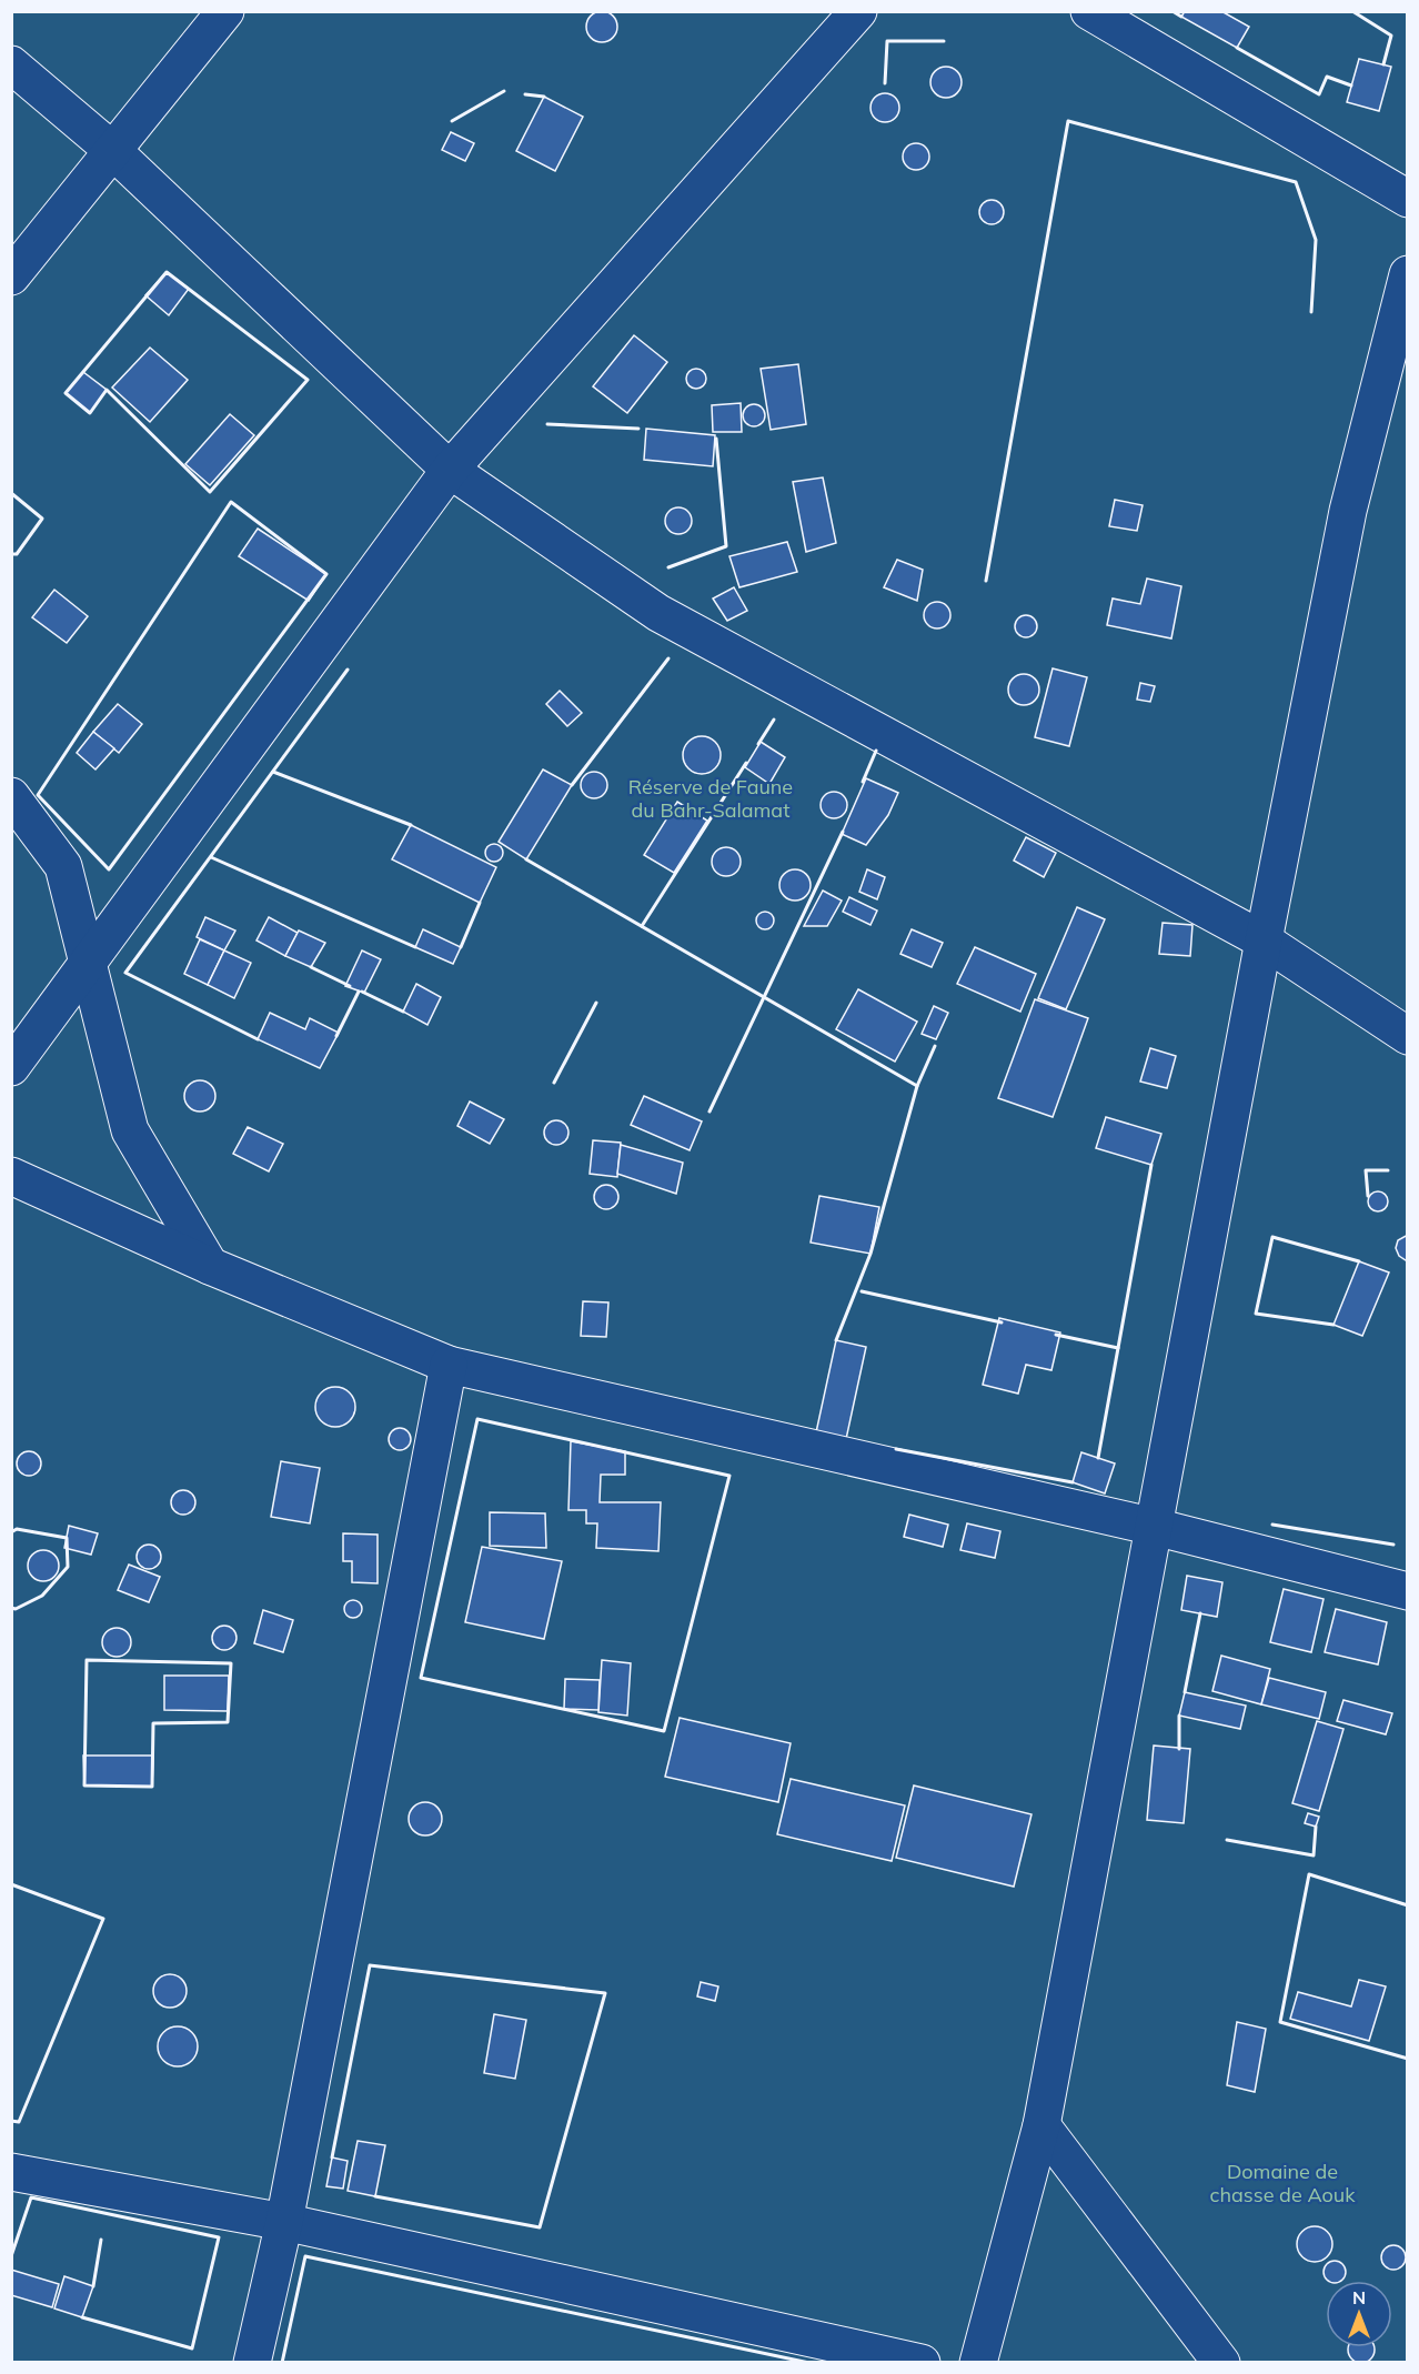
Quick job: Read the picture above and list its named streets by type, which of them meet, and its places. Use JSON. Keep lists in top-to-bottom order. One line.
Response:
{"parks":["Réserve de Faune du Bahr-Salamat","Domaine de chasse de Aouk"],"north":"top"}
